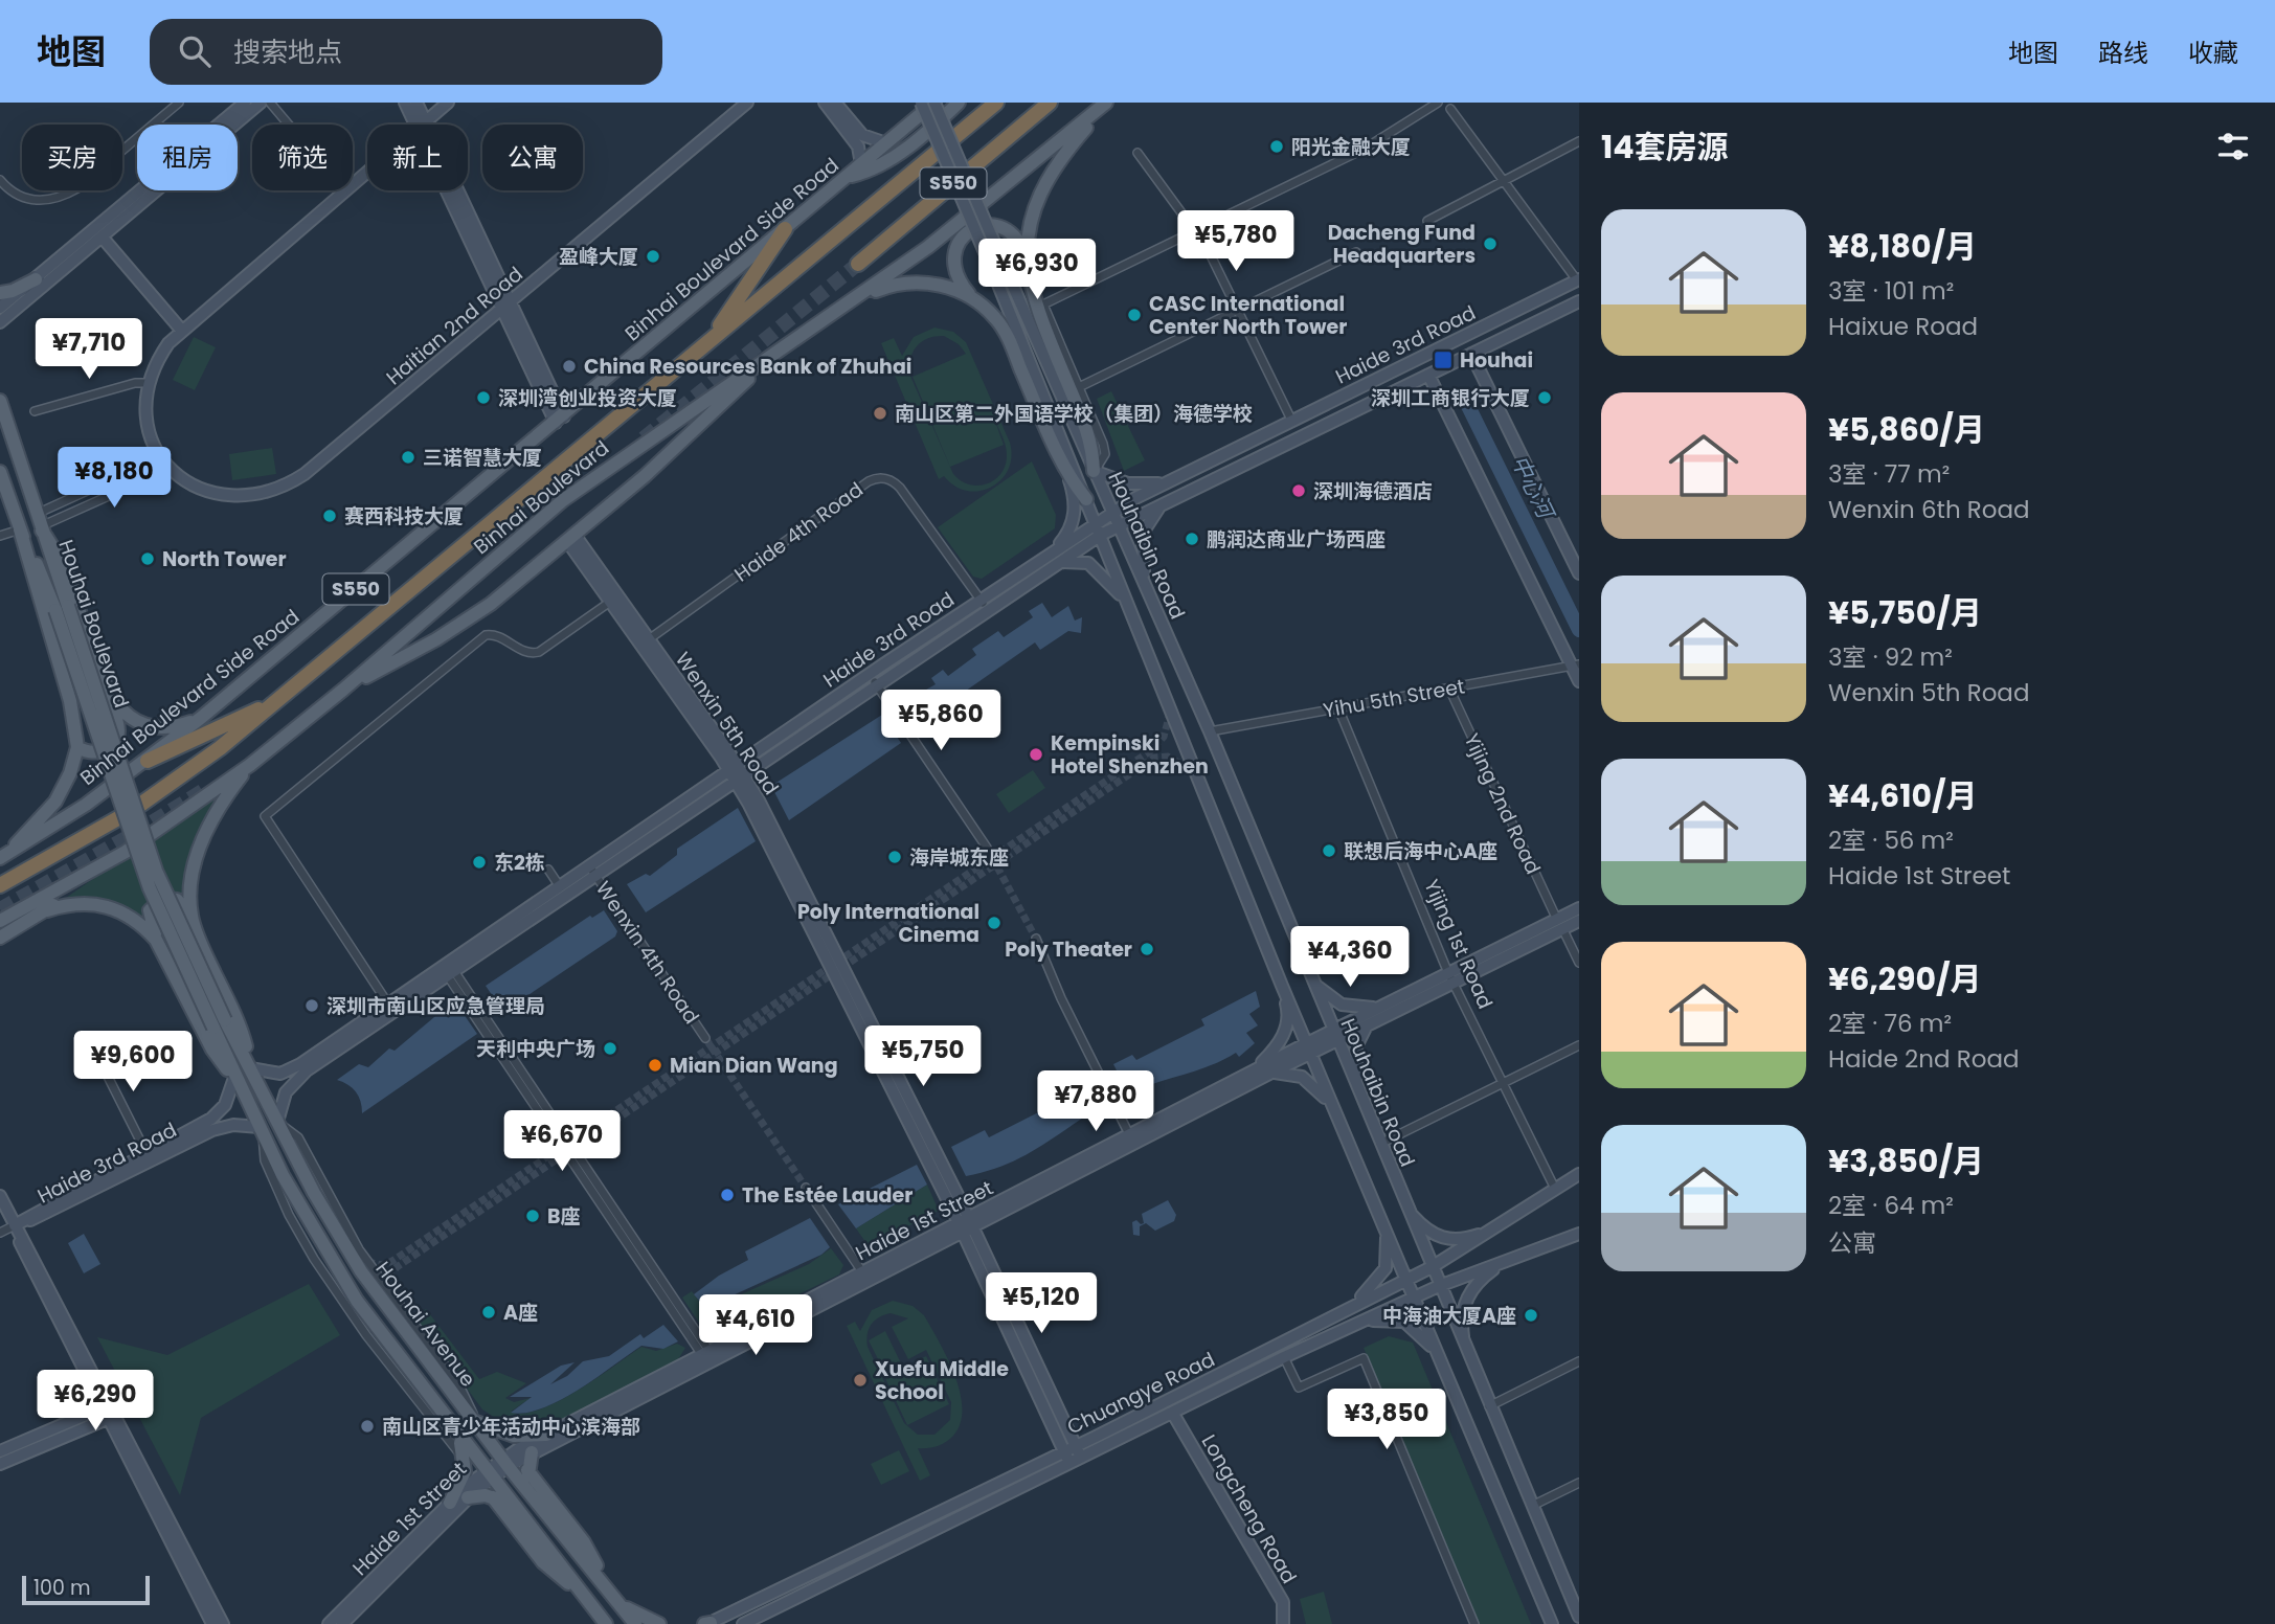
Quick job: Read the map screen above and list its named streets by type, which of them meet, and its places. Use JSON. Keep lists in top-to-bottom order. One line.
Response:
{"streets":{"highway":["S550","Binhai Boulevard"],"main road":["Binhai Boulevard Side Road","Haitian 2nd Road","Haide 3rd Road","Houhaibin Road","Houhai Boulevard","Wenxin 5th Road","Haide 1st Street","Houhai Avenue","Chuangye Road","Longcheng Road"],"street":["Haide 4th Road","Yihu 5th Street","Yijing 2nd Road","Yijing 1st Road","Wenxin 4th Road"]},"crossings":[["Haide 3rd Road","Haide 4th Road"],["Haide 3rd Road","Houhaibin Road"],["Haide 3rd Road","Wenxin 5th Road"],["Haide 3rd Road","Wenxin 4th Road"],["Haide 3rd Road","Houhai Avenue"],["Haide 4th Road","Wenxin 5th Road"],["Houhaibin Road","Yihu 5th Street"],["Houhaibin Road","Haide 1st Street"],["Houhaibin Road","Chuangye Road"],["Houhai Boulevard","Houhai Avenue"],["Yihu 5th Street","Yijing 2nd Road"],["Yihu 5th Street","Yijing 1st Road"],["Wenxin 5th Road","Haide 1st Street"],["Wenxin 5th Road","Chuangye Road"],["Yijing 2nd Road","Haide 1st Street"],["Yijing 1st Road","Haide 1st Street"],["Yijing 1st Road","Chuangye Road"],["Haide 1st Street","Houhai Avenue"],["Chuangye Road","Longcheng Road"]],"water":["中心河"],"places":{"other":["阳光金融大厦","Dacheng Fund Headquarters","盈峰大厦","CASC International Center North Tower","China Resources Bank of Zhuhai","深圳湾创业投资大厦","深圳工商银行大厦","南山区第二外国语学校（集团）海德学校","三诺智慧大厦","深圳海德酒店","赛西科技大厦","鹏润达商业广场西座","North Tower","Kempinski Hotel Shenzhen","联想后海中心A座","海岸城东座","东2栋","Poly International Cinema","Poly Theater","深圳市南山区应急管理局","天利中央广场","Mian Dian Wang","The Estée Lauder","B座","A座","中海油大厦A座","Xuefu Middle School","南山区青少年活动中心滨海部"],"transit":["Houhai"]},"scale_bar":"100 m","page":{"header":"地图","search":"搜索地点","nav":["地图","路线","收藏"],"heading":"14套房源","chip":["买房","租房","筛选","新上","公寓"],"list":[{"name":"¥8,180/月","note":"3室 · 101 m² · Haixue Road"},{"name":"¥5,860/月","note":"3室 · 77 m² · Wenxin 6th Road"},{"name":"¥5,750/月","note":"3室 · 92 m² · Wenxin 5th Road"},{"name":"¥4,610/月","note":"2室 · 56 m² · Haide 1st Street"},{"name":"¥6,290/月","note":"2室 · 76 m² · Haide 2nd Road"},{"name":"¥3,850/月","note":"2室 · 64 m² · 公寓"}],"price":["¥5,780","¥6,930","¥7,710","¥8,180","¥5,860","¥4,360","¥5,750","¥9,600","¥7,880","¥6,670","¥5,120","¥4,610","¥6,290","¥3,850"],"scale":"100 m"}}
